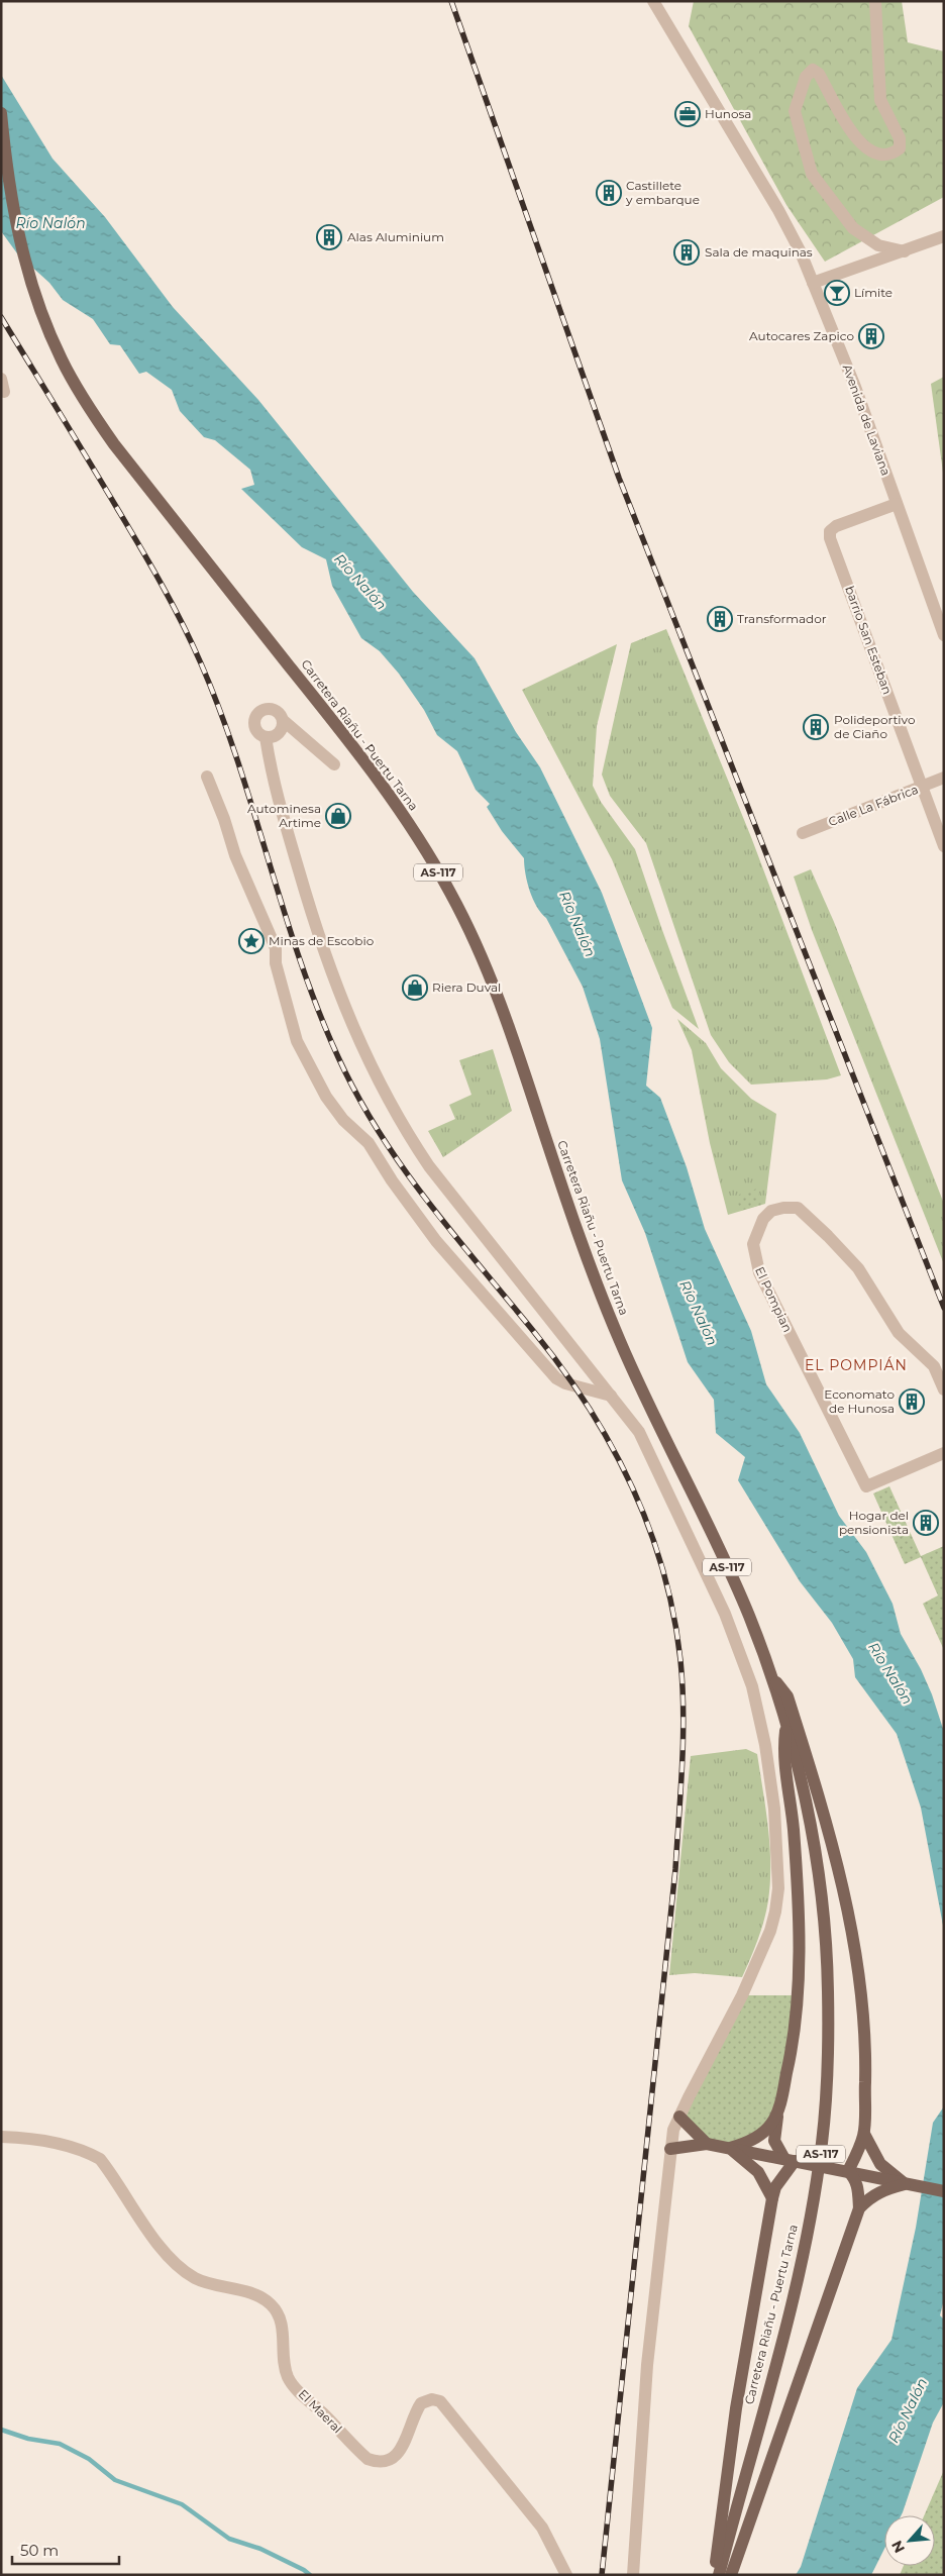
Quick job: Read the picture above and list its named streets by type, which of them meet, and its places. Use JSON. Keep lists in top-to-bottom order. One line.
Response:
{"streets":{"main road":["Carretera Riañu - Puertu Tarna","AS-117"],"street":["Avenida de Laviana","barrio San Esteban","Calle La Fábrica","El Pompian","El Maeral"]},"crossings":[["Avenida de Laviana","barrio San Esteban"],["barrio San Esteban","Calle La Fábrica"]],"districts":["EL POMPIÁN"],"water":["Río Nalón"],"places":{"office":["Hunosa"],"building":["Castillete y embarque","Alas Aluminium","Sala de maquinas","Autocares Zapico","Transformador","Polideportivo de Ciaño","Economato de Hunosa","Hogar del pensionista"],"bar":["Límite"],"shop":["Autominesa Artime","Riera Duval"],"place":["Minas de Escobio"]},"scale_bar":"50 m","north":"bottom left"}
